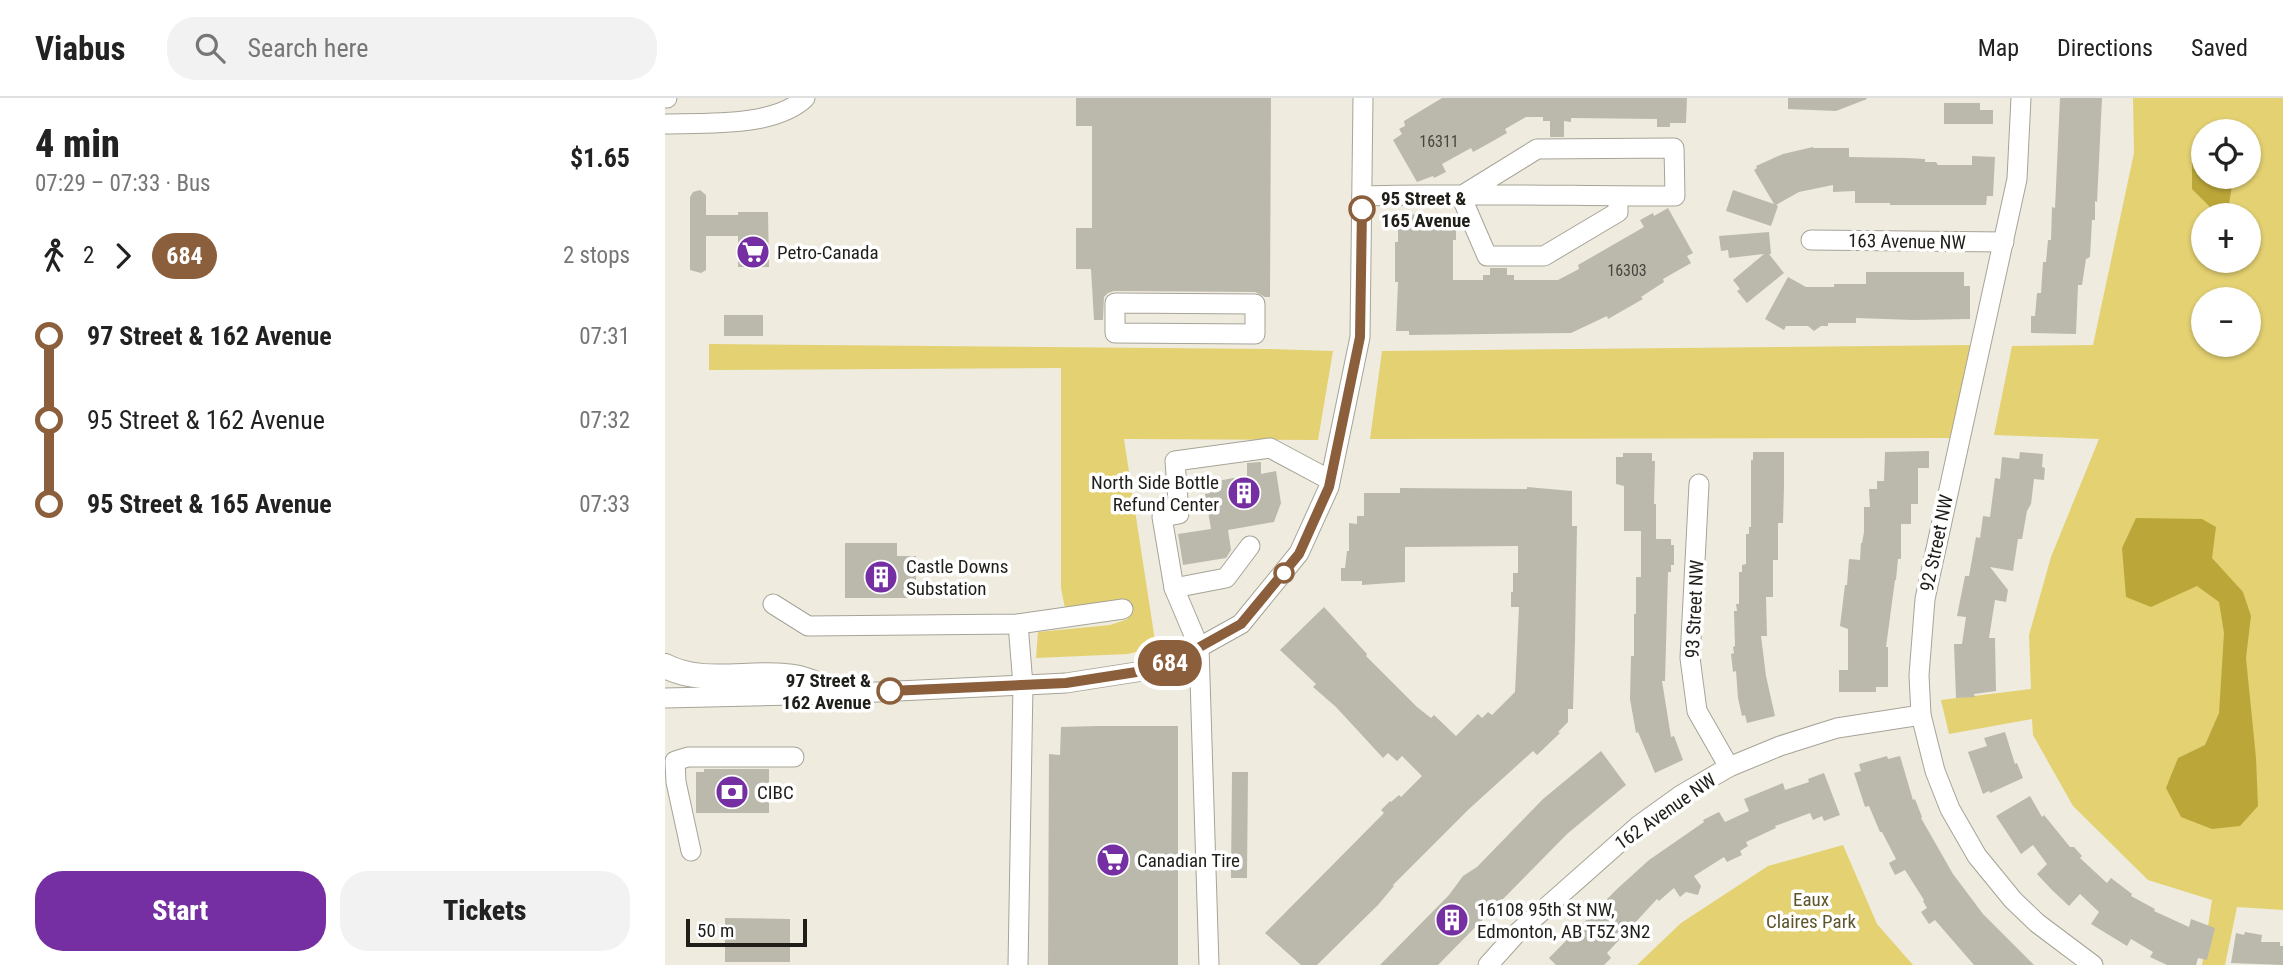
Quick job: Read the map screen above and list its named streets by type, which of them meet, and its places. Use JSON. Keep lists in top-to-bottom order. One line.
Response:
{"streets":{"street":["163 Avenue NW","92 Street NW","93 Street NW","162 Avenue NW"]},"crossings":[["163 Avenue NW","92 Street NW"],["92 Street NW","162 Avenue NW"],["93 Street NW","162 Avenue NW"]],"parks":["Eaux Claires Park"],"places":{"other":["95 Street & 165 Avenue","97 Street & 162 Avenue"],"supermarket":["Petro-Canada","Canadian Tire"],"building":["North Side Bottle Refund Center","Castle Downs Substation","16108 95th St NW, Edmonton, AB T5Z 3N2"],"bank":["CIBC"]},"lines":["bus line 684"],"house_numbers":["16311","16303"],"scale_bar":"50 m","page":{"header":"Viabus","search":"Search here","nav":["Map","Directions","Saved"],"heading":["4 min","07:29 – 07:33 · Bus","$1.65"],"on_map":"684","map_buttons":["+","−"],"legs":["2","684","2 stops"],"list":[{"name":"97 Street & 162 Avenue","value":"07:31"},{"name":"95 Street & 162 Avenue","value":"07:32"},{"name":"95 Street & 165 Avenue","value":"07:33"}],"buttons":["Start","Tickets"],"scale":"50 m"}}
